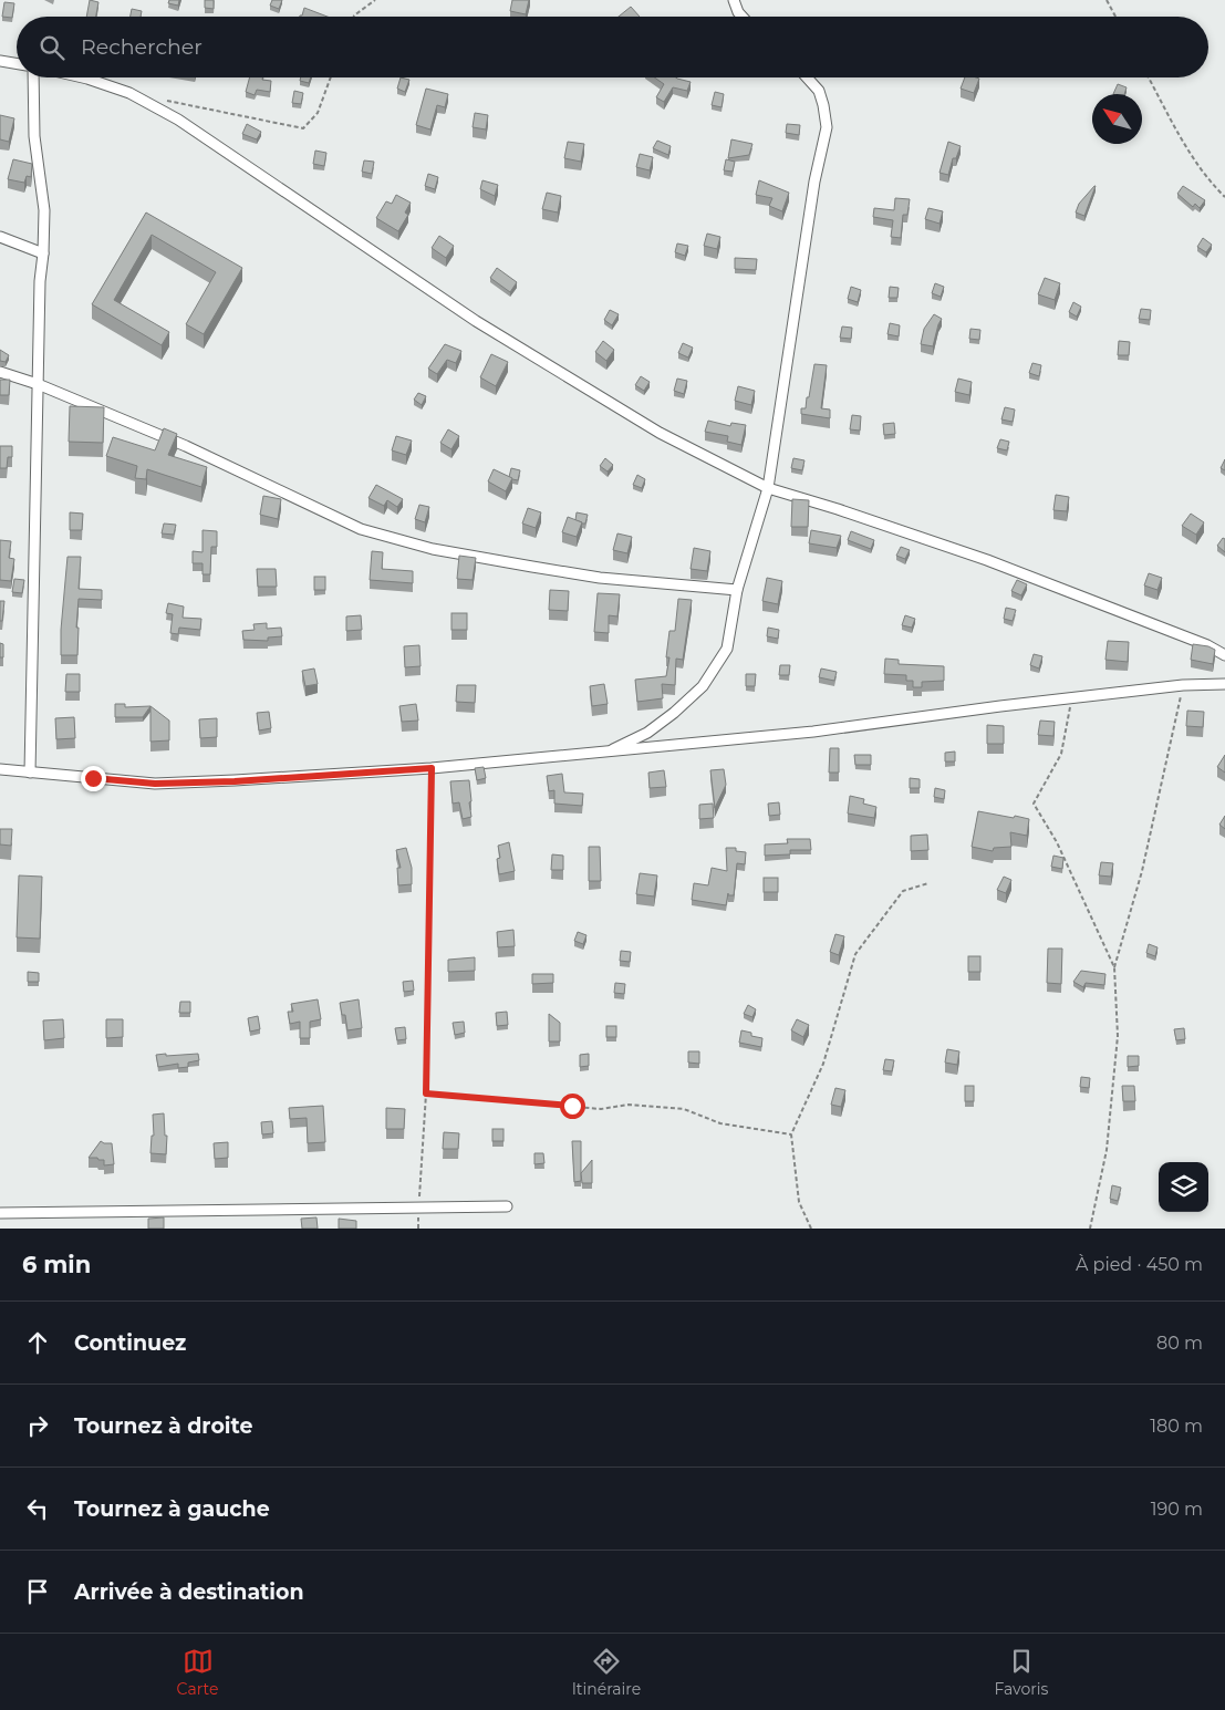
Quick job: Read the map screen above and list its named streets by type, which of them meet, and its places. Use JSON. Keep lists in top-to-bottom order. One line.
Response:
{"north":"top left","page":{"search":"Rechercher","heading":["6 min","À pied · 450 m"],"list":[["Continuez","80 m"],["Tournez à droite","180 m"],["Tournez à gauche","190 m"],"Arrivée à destination"],"nav":["Carte","Itinéraire","Favoris"]}}
